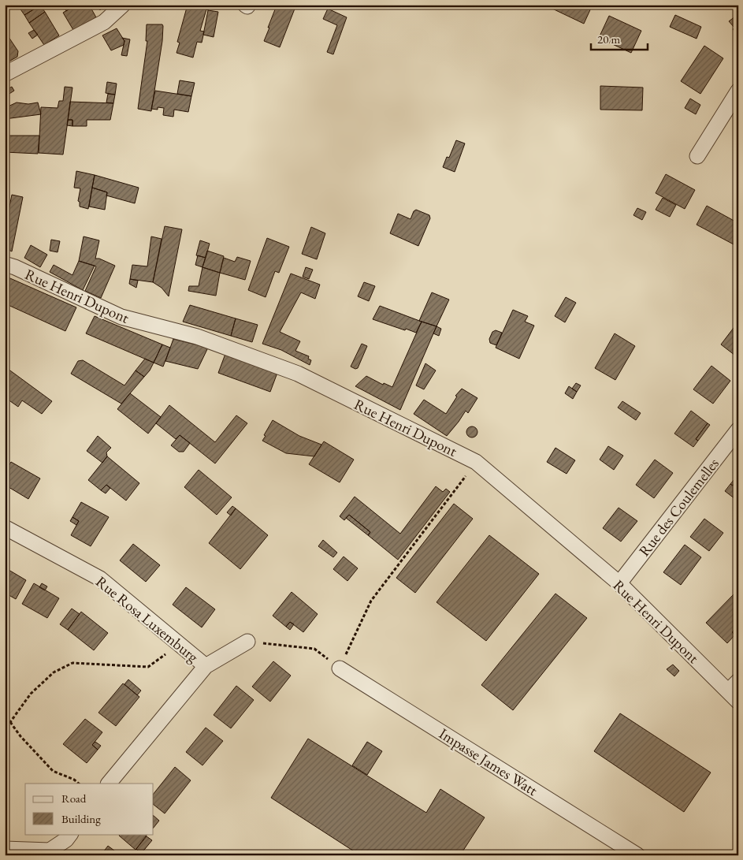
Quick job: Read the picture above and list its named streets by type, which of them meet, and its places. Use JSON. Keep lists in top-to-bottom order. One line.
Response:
{"streets":{"street":["Rue Henri Dupont","Rue des Coulemelles","Rue Rosa Luxemburg","Impasse James Watt"]},"crossings":[["Rue Henri Dupont","Rue des Coulemelles"]],"legend":["Road","Building"],"scale_bar":"20 m"}
